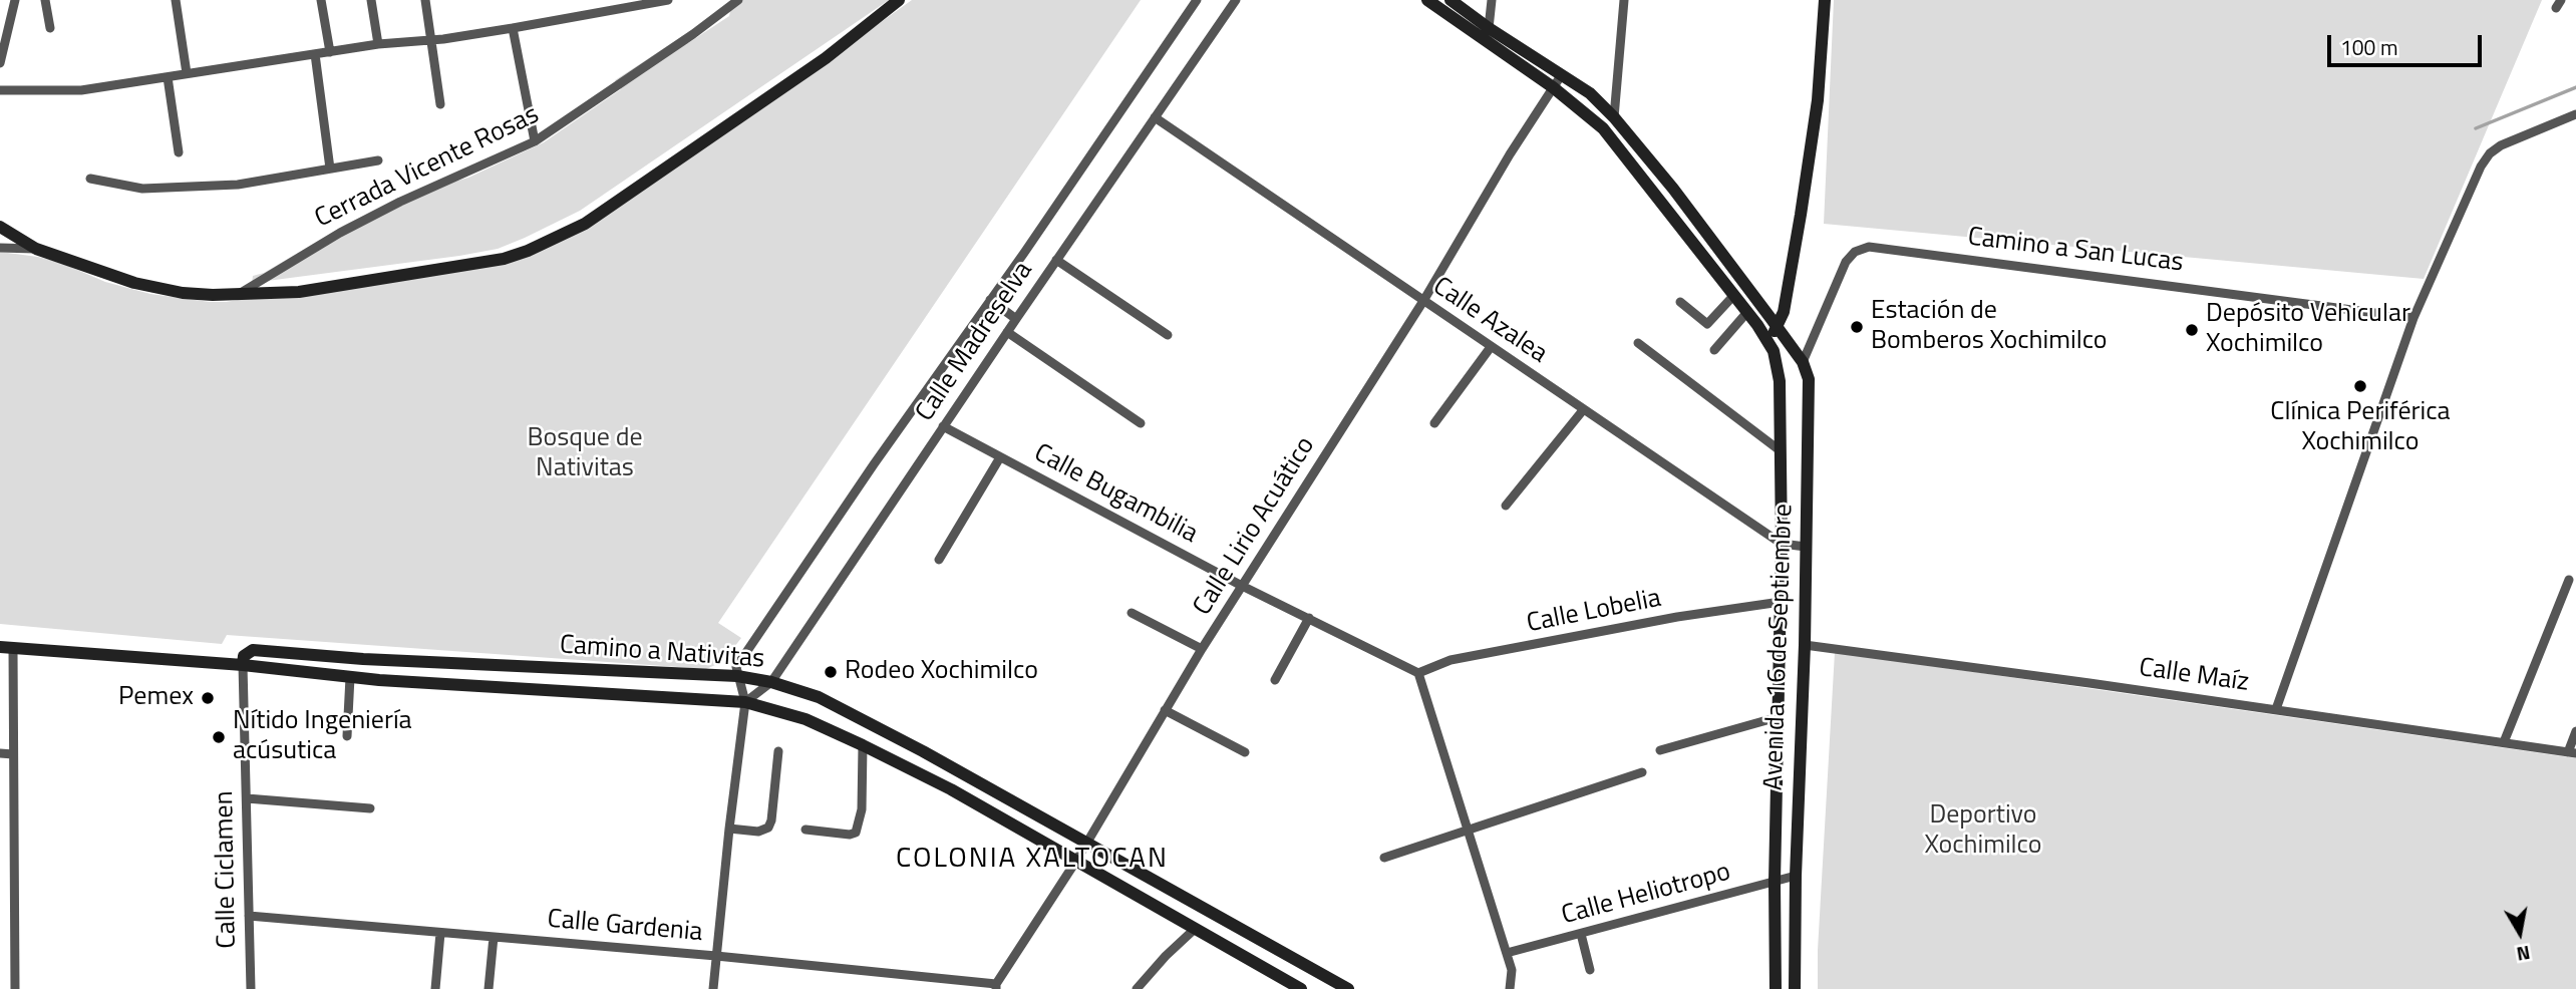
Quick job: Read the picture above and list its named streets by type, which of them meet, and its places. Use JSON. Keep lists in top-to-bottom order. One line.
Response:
{"streets":{"main road":["Avenida 16 de Septiembre","Camino a Nativitas"],"street":["Cerrada Vicente Rosas","Camino a San Lucas","Calle Azalea","Calle Madreselva","Calle Bugambilia","Calle Lirio Acuático","Calle Lobelia","Calle Maíz","Calle Ciclamen","Calle Heliotropo","Calle Gardenia"]},"crossings":[["Camino a San Lucas","Avenida 16 de Septiembre"],["Calle Azalea","Calle Madreselva"],["Calle Azalea","Calle Lirio Acuático"],["Calle Azalea","Avenida 16 de Septiembre"],["Calle Madreselva","Calle Bugambilia"],["Calle Madreselva","Camino a Nativitas"],["Calle Bugambilia","Calle Lirio Acuático"],["Calle Bugambilia","Calle Lobelia"],["Calle Lirio Acuático","Avenida 16 de Septiembre"],["Calle Lirio Acuático","Camino a Nativitas"],["Calle Lirio Acuático","Calle Gardenia"],["Calle Lobelia","Avenida 16 de Septiembre"],["Avenida 16 de Septiembre","Calle Maíz"],["Avenida 16 de Septiembre","Calle Heliotropo"],["Camino a Nativitas","Calle Ciclamen"],["Calle Ciclamen","Calle Gardenia"]],"districts":["COLONIA XALTOCAN"],"parks":["Bosque de Nativitas","Deportivo Xochimilco"],"places":["Estación de Bomberos Xochimilco","Depósito Vehicular Xochimilco","Clínica Periférica Xochimilco","Rodeo Xochimilco","Pemex","Nítido Ingeniería acúsutica"],"scale_bar":"100 m","north":"bottom"}
